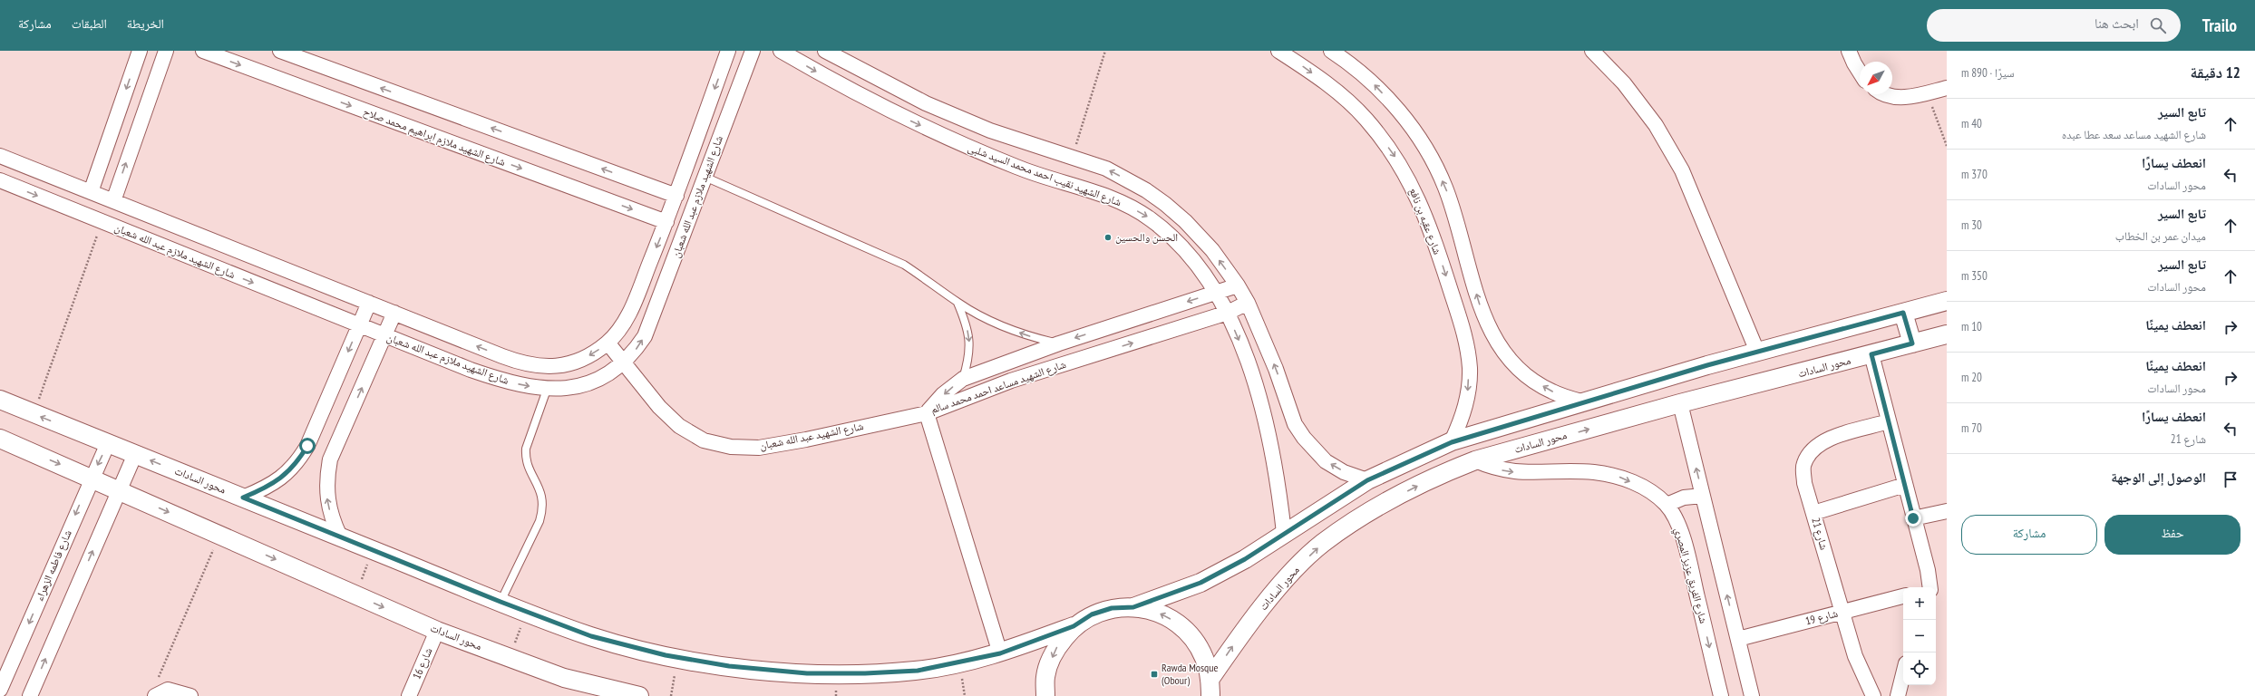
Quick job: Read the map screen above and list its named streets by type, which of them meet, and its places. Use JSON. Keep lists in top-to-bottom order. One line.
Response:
{"streets":{"street":["شارع الشهيد ملازم ابراهيم محمد صلاح","شارع الشهيد نقيب احمد محمد السيد شلبى","شارع الشهيد ملازم عبد الله شعبان","شارع عقبه بن نافع","محور السادات","شارع الشهيد مساعد احمد محمد سالم","شارع الشهيد عبد الله شعبان","شارع 21","شارع فاطمه الزهراء","شارع الفريق عزيز المصري","شارع 19","شارع 16"]},"crossings":[["شارع الشهيد ملازم ابراهيم محمد صلاح","شارع الشهيد ملازم عبد الله شعبان"],["شارع الشهيد نقيب احمد محمد السيد شلبى","شارع الشهيد مساعد احمد محمد سالم"],["شارع الشهيد ملازم عبد الله شعبان","شارع الشهيد عبد الله شعبان"],["محور السادات","شارع فاطمه الزهراء"],["محور السادات","شارع الفريق عزيز المصري"],["محور السادات","شارع 16"],["شارع الشهيد مساعد احمد محمد سالم","شارع الشهيد عبد الله شعبان"],["شارع 21","شارع 19"]],"one_way":["شارع الفريق عزيز المصري"],"places":{"other":["الحسن والحسين"],"transit":["Rawda Mosque (Obour)"]},"north":"bottom left","page":{"header":"Trailo","search":"ابحث هنا","nav":["الخريطة","الطبقات","مشاركة"],"heading":["12 دقيقة","سيرًا · 890 m"],"list":[["تابع السير","شارع الشهيد مساعد سعد عطا عبده","40 m"],["انعطف يسارًا","محور السادات","370 m"],["تابع السير","ميدان عمر بن الخطاب","30 m"],["تابع السير","محور السادات","350 m"],["انعطف يمينًا","10 m"],["انعطف يمينًا","محور السادات","20 m"],["انعطف يسارًا","شارع 21","70 m"],"الوصول إلى الوجهة"],"buttons":["حفظ","مشاركة"],"map_buttons":["+","−"]}}
